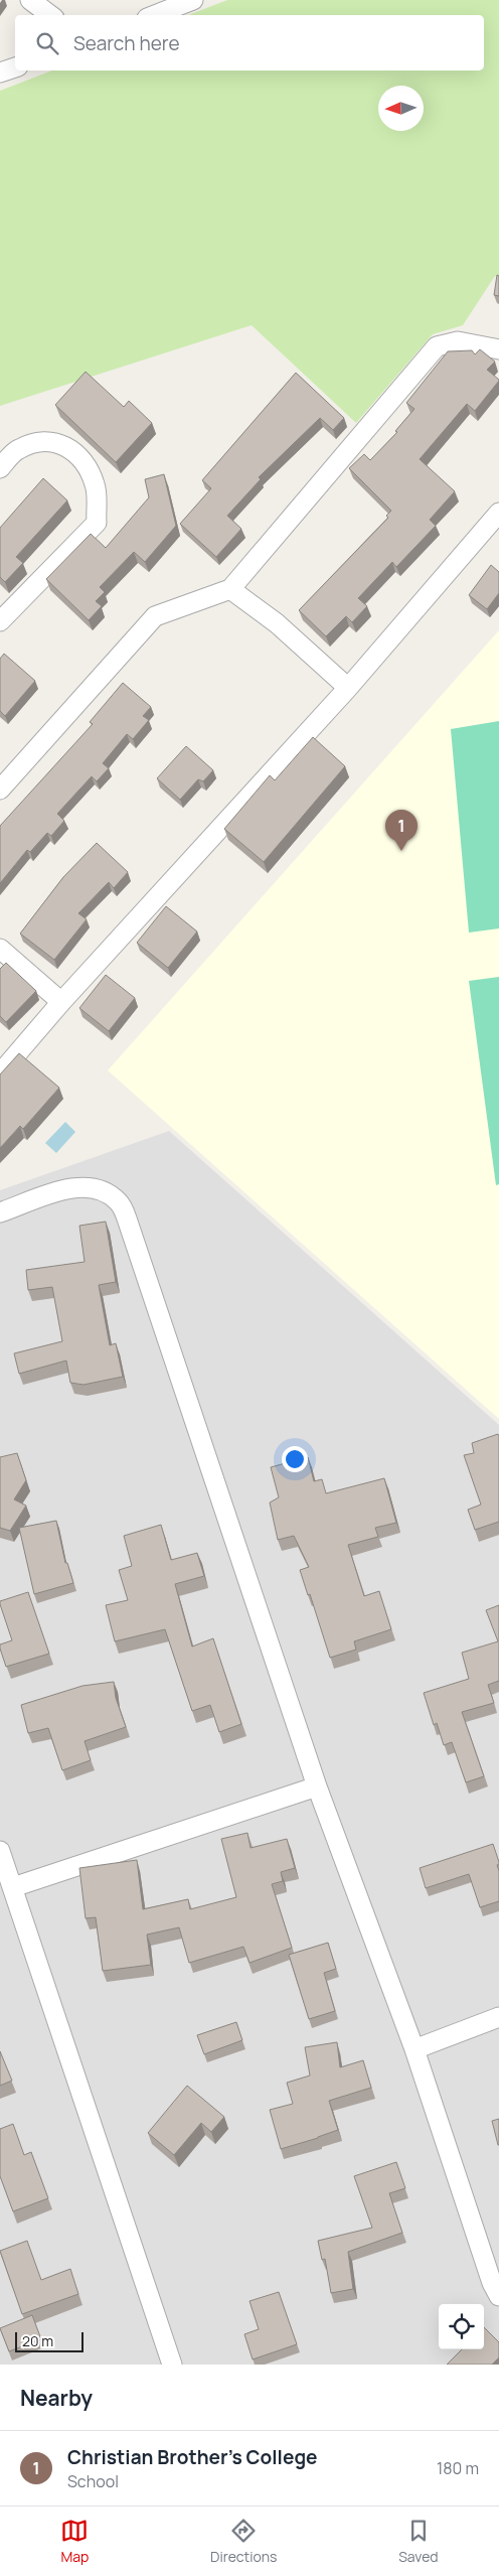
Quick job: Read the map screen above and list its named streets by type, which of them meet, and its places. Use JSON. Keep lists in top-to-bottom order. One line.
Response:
{"scale_bar":"20 m","north":"left","page":{"search":"Search here","pins":"1","scale":"20 m","heading":"Nearby","list":[{"mark":"1","name":"Christian Brother's College","note":"School","value":"180 m"}],"nav":["Map","Directions","Saved"]}}
